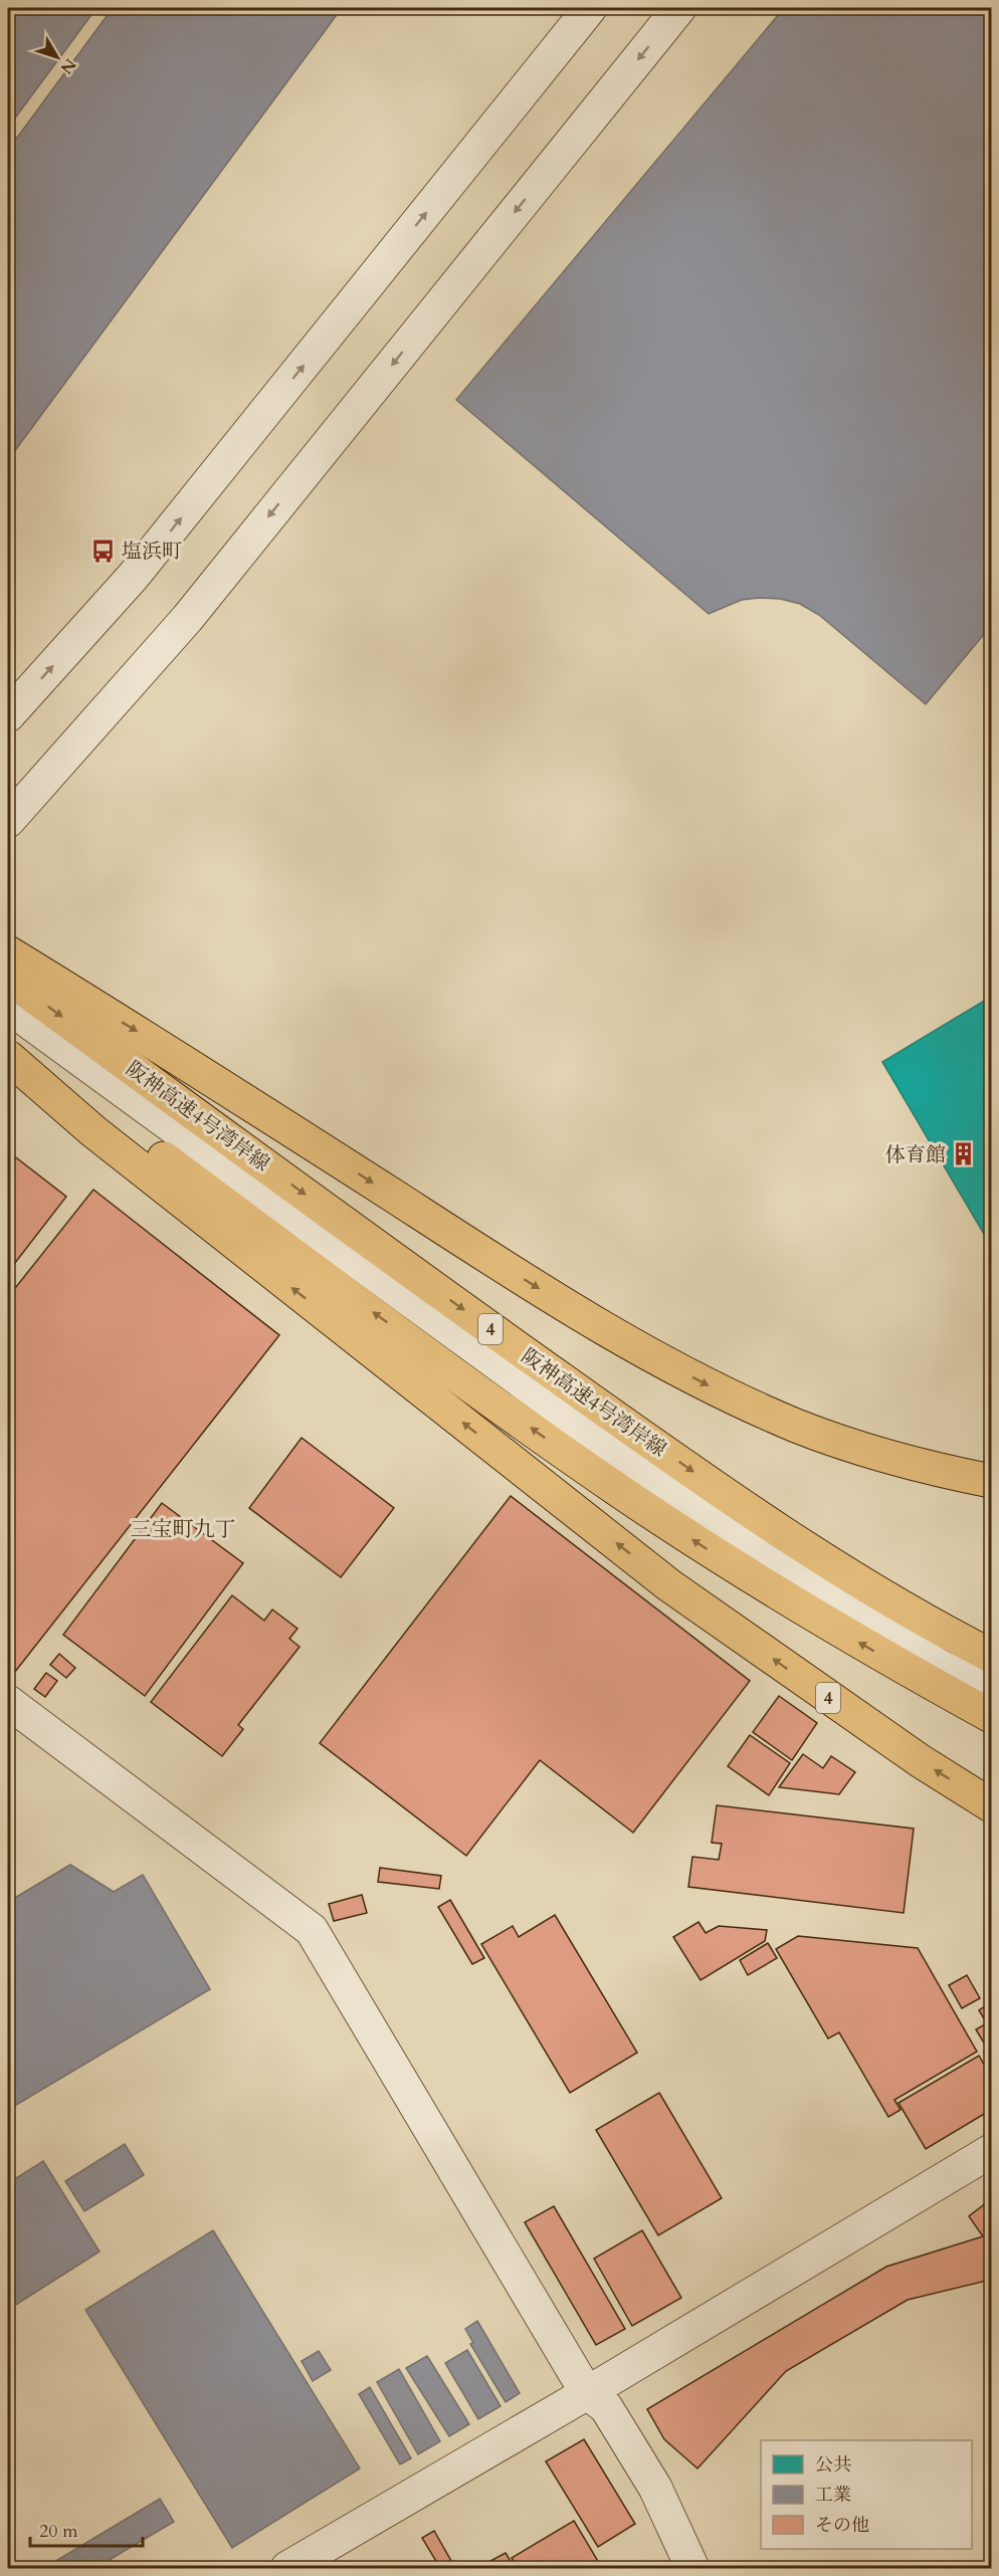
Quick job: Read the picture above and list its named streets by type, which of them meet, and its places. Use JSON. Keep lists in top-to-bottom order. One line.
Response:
{"streets":{"highway":["阪神高速4号湾岸線","4"]},"districts":["三宝町九丁"],"places":{"bus stop":["塩浜町"],"building":["体育館"]},"legend":["公共","工業","その他"],"scale_bar":"20 m","north":"bottom right"}
